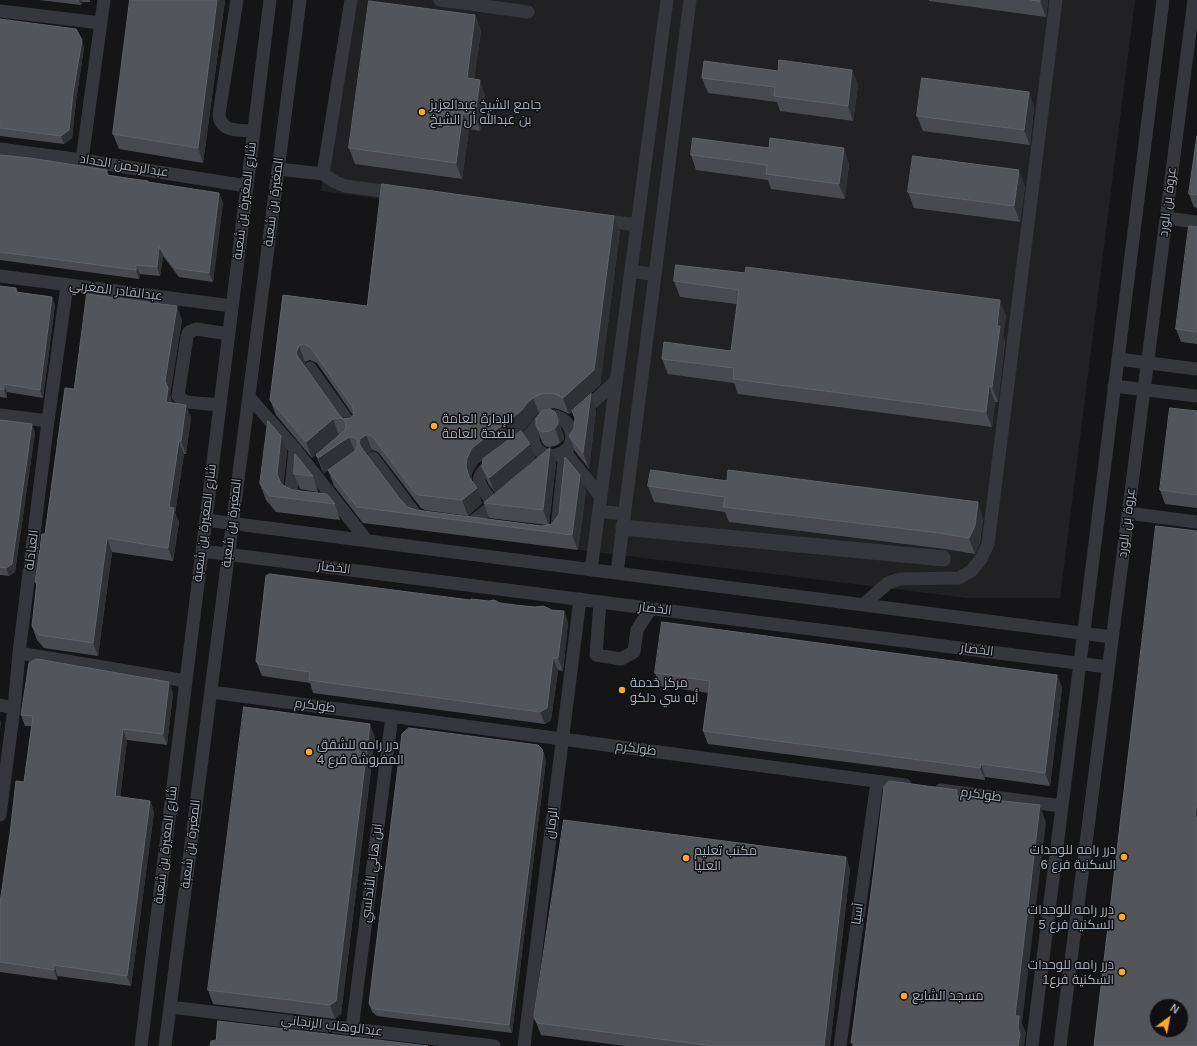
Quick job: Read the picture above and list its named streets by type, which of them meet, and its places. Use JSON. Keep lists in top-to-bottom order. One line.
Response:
{"streets":{"street":["عبدالرحمن الحداد","شارع المغيرة بن شعبة","المغيرة بن شعبة","عروة بن الورد","عبدالقادر المغربي","العبادلة","الخضار","طولكرم","الرمان","ابن هاني الأندلسي","آسيا","عبدالوهاب الزنجاني"]},"crossings":[["عبدالرحمن الحداد","شارع المغيرة بن شعبة"],["شارع المغيرة بن شعبة","عبدالقادر المغربي"],["شارع المغيرة بن شعبة","الخضار"],["المغيرة بن شعبة","الخضار"],["المغيرة بن شعبة","طولكرم"],["المغيرة بن شعبة","عبدالوهاب الزنجاني"],["عروة بن الورد","الخضار"],["عبدالقادر المغربي","العبادلة"],["الخضار","الرمان"],["طولكرم","الرمان"],["طولكرم","ابن هاني الأندلسي"],["طولكرم","آسيا"],["ابن هاني الأندلسي","عبدالوهاب الزنجاني"]],"places":["جامع الشيخ عبدالعزيز بن عبدالله أل الشيخ","الإدارة العامة للصحة العامة","مركز خدمة أيه سي دلكو","درر رامه للشقق المفروشة فرع 4","درر رامه للوحدات السكنية فرع 6","مكتب تعليم العليا","درر رامه للوحدات السكنية فرع 5","درر رامه للوحدات السكنية فرع1","مسجد الشايع"],"north":"top right"}
